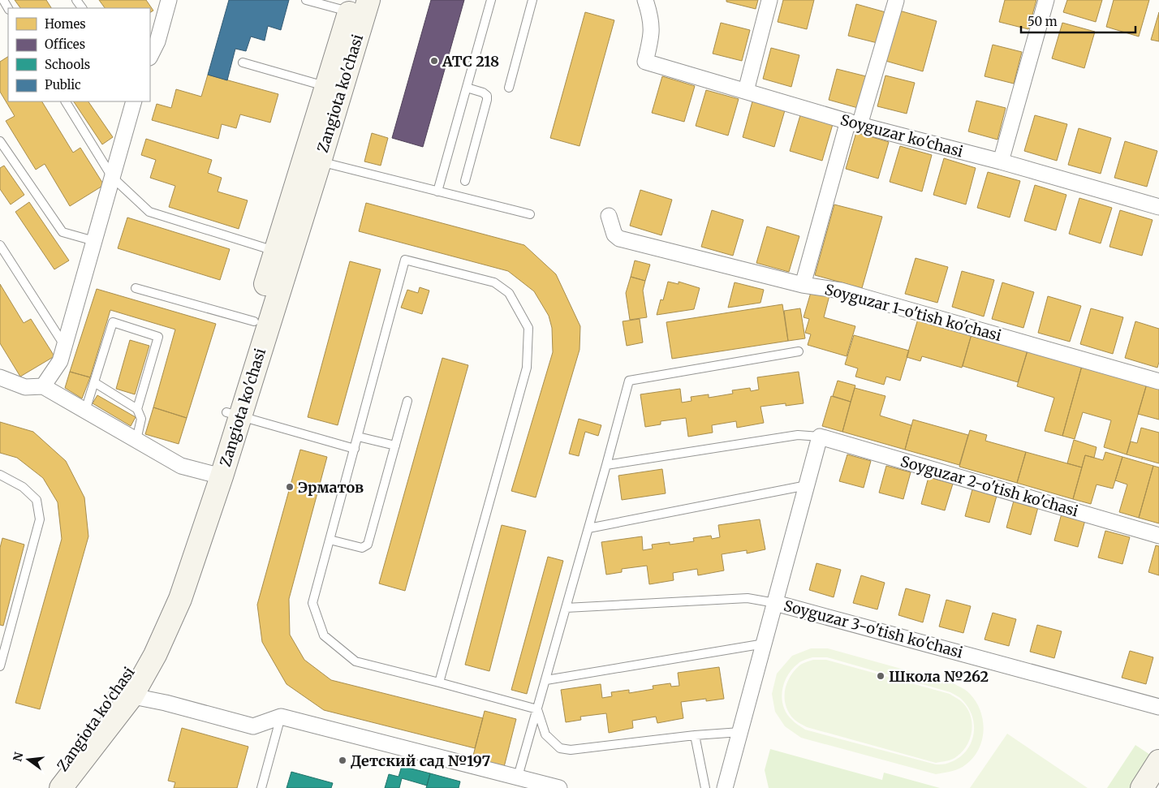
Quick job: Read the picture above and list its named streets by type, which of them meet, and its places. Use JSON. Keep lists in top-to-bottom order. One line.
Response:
{"streets":{"main road":["Zangiota ko'chasi"],"street":["Soyguzar ko'chasi","Soyguzar 1-o'tish ko'chasi","Soyguzar 2-o'tish ko'chasi","Soyguzar 3-o'tish ko'chasi"]},"places":["АТС 218","Эрматов","Школа №262","Детский сад №197"],"legend":["Homes","Offices","Schools","Public"],"scale_bar":"50 m","north":"left"}
